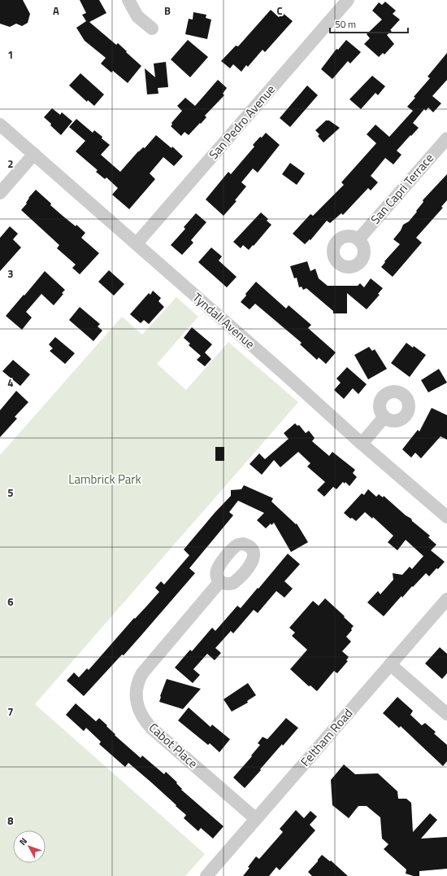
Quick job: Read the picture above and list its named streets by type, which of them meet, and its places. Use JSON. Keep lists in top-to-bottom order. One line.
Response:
{"streets":{"street":["San Pedro Avenue","San Capri Terrace","Tyndall Avenue","Feltham Road","Cabot Place"]},"crossings":[["San Pedro Avenue","Tyndall Avenue"],["Feltham Road","Cabot Place"]],"parks":["Lambrick Park"],"scale_bar":"50 m","north":"top left","grid":{"columns":["A","B","C"],"rows":["1","2","3","4","5","6","7","8"]}}
